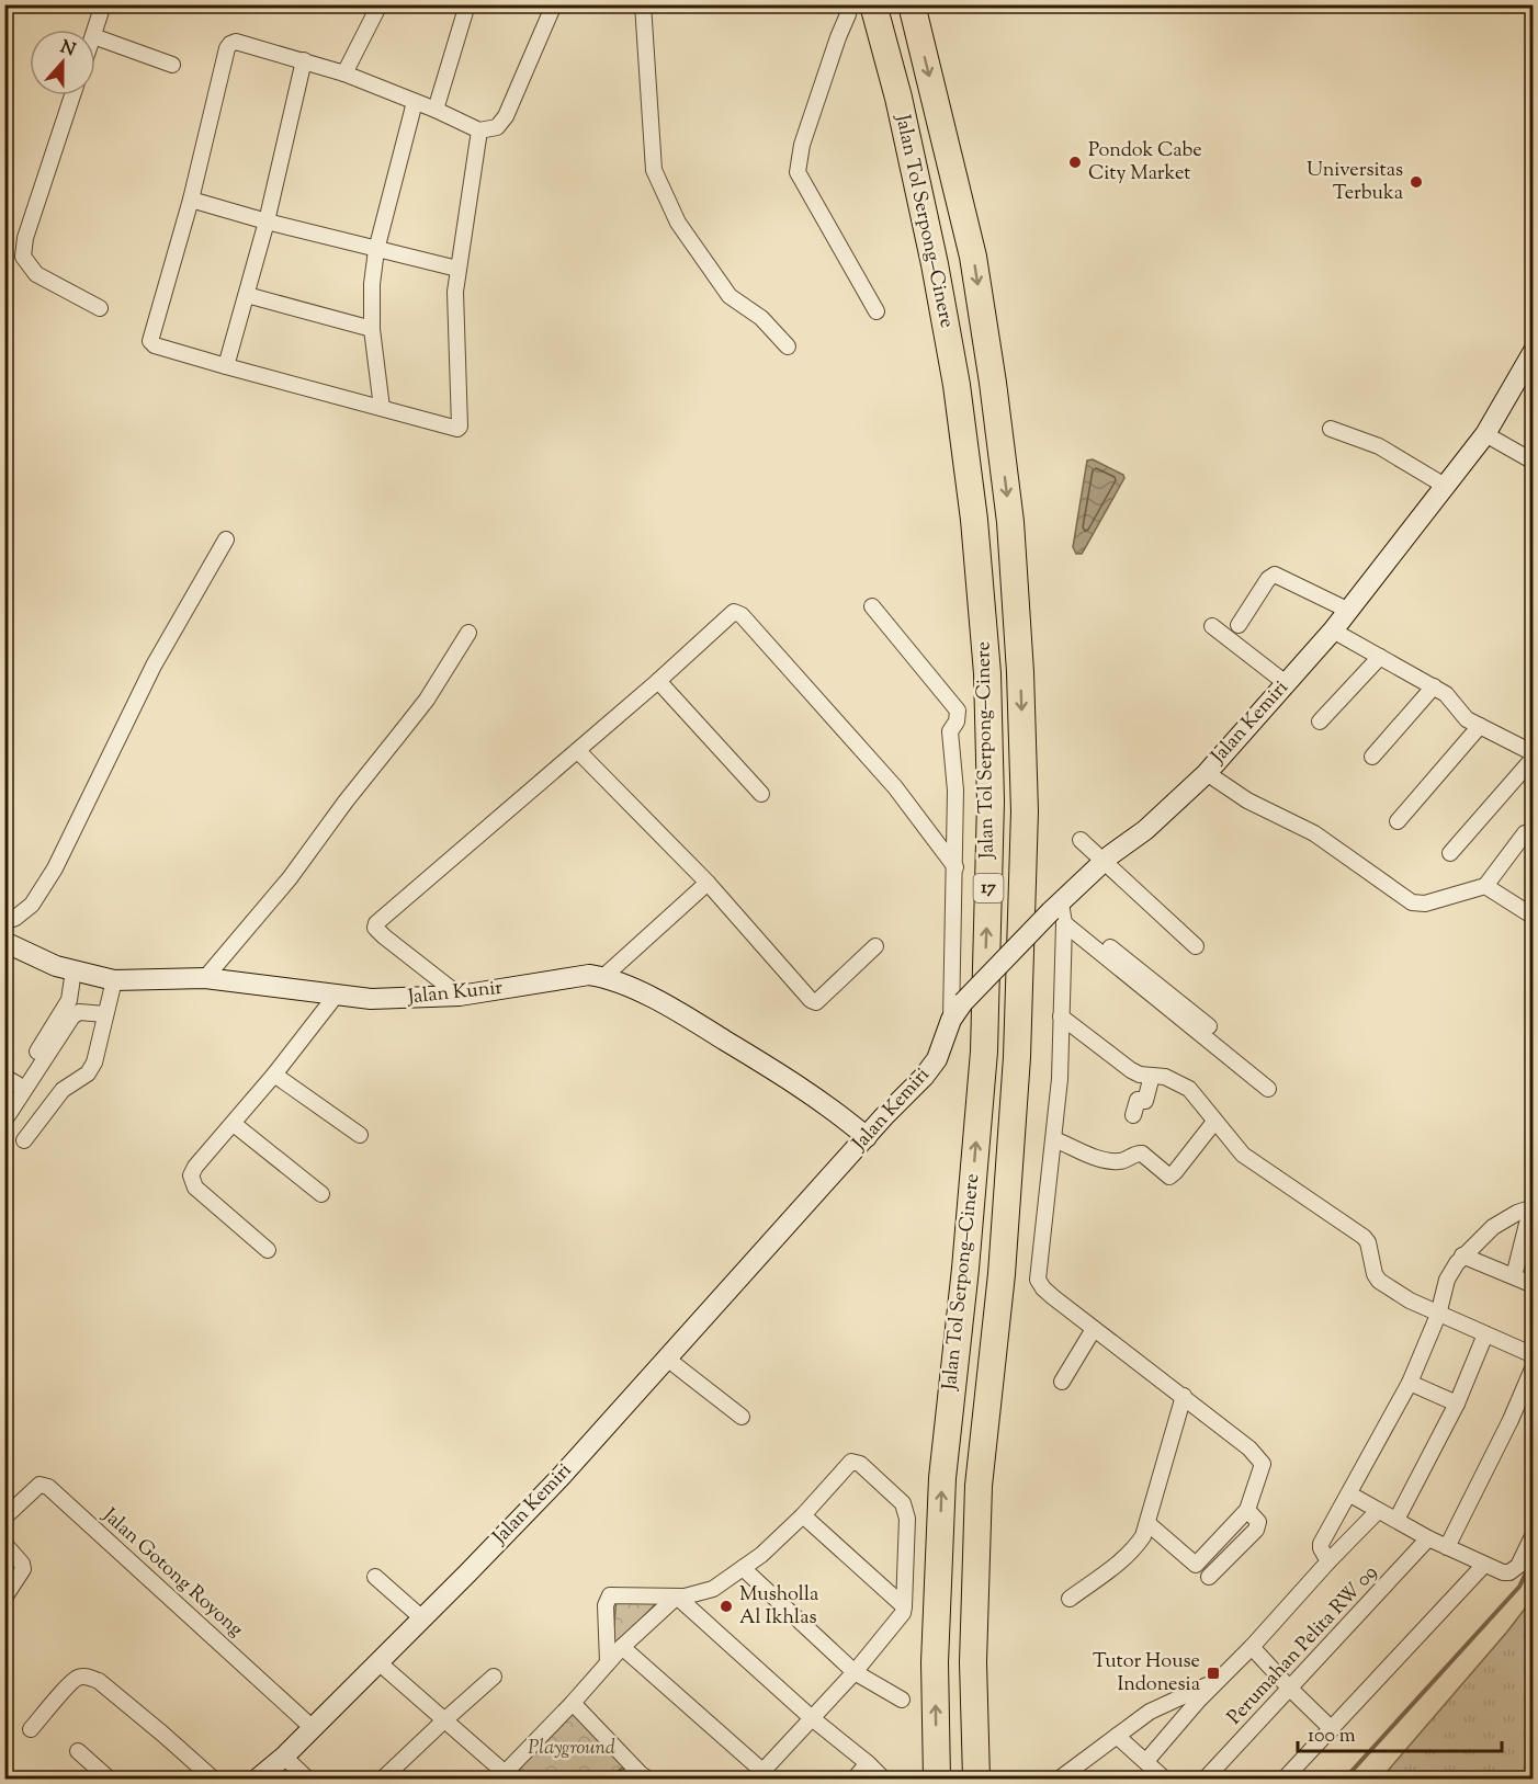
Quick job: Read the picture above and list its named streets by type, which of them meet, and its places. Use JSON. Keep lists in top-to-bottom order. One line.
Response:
{"streets":{"highway":["Jalan Tol Serpong–Cinere","17"],"street":["Jalan Kemiri","Jalan Kunir","Jalan Gotong Royong","Perumahan Pelita RW 09"]},"crossings":[["Jalan Kemiri","Jalan Kunir"],["Jalan Kemiri","Jalan Gotong Royong"]],"parks":["Playground"],"places":{"other":["Pondok Cabe City Market","Universitas Terbuka","Musholla Al Ikhlas"],"transit":["Tutor House Indonesia"]},"scale_bar":"100 m","north":"top"}
